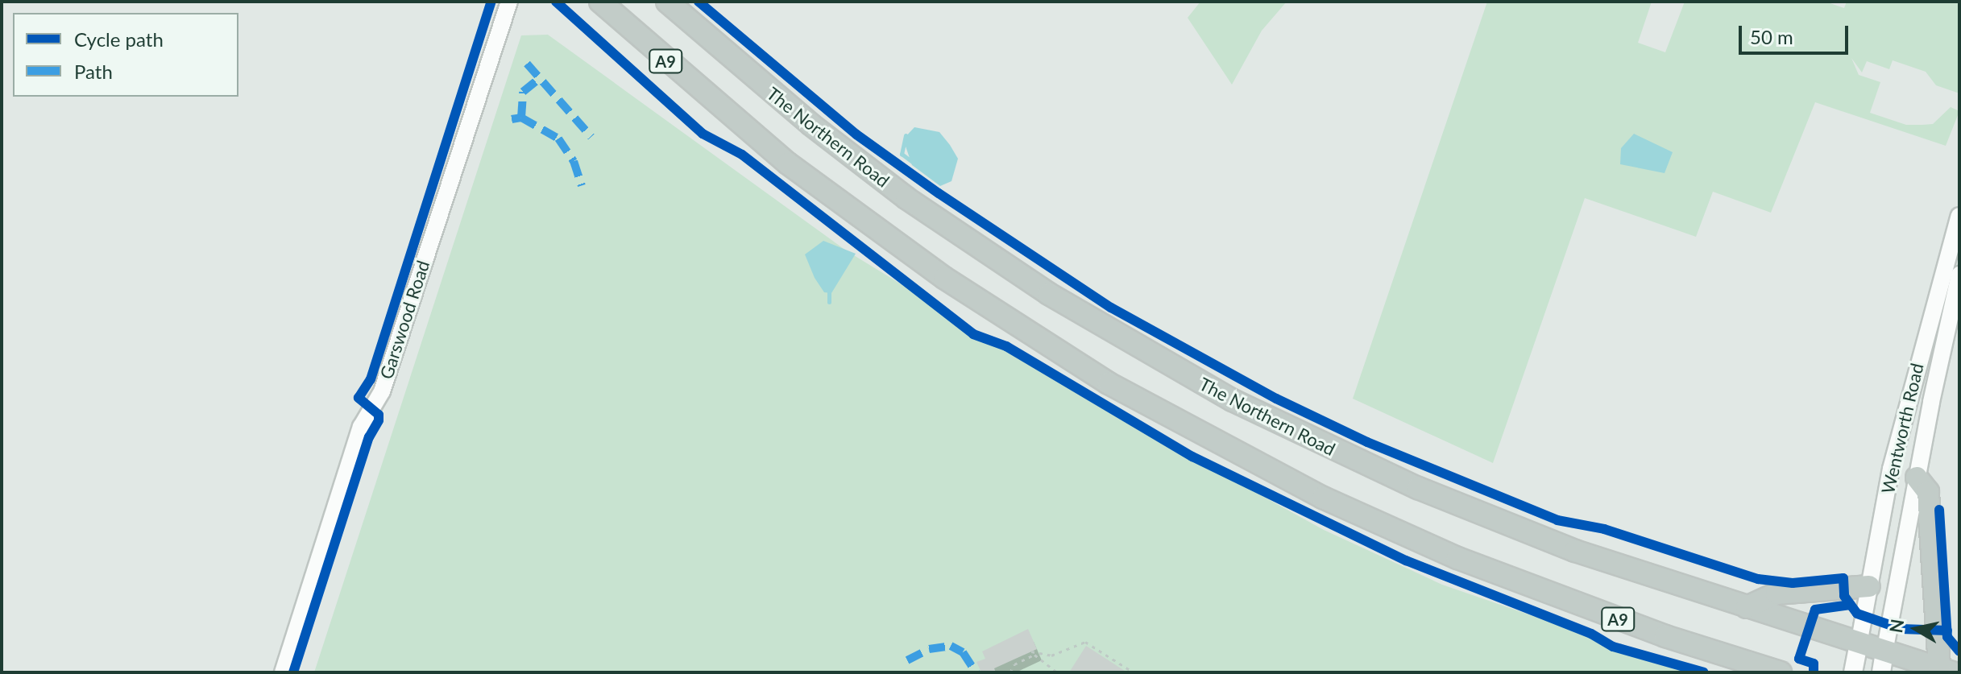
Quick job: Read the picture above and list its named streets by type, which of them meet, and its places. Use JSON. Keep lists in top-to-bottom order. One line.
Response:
{"streets":{"highway":["A9","The Northern Road"],"street":["Garswood Road","Wentworth Road"]},"crossings":[["The Northern Road","Wentworth Road"]],"legend":["Cycle path","Path"],"scale_bar":"50 m","north":"left"}
